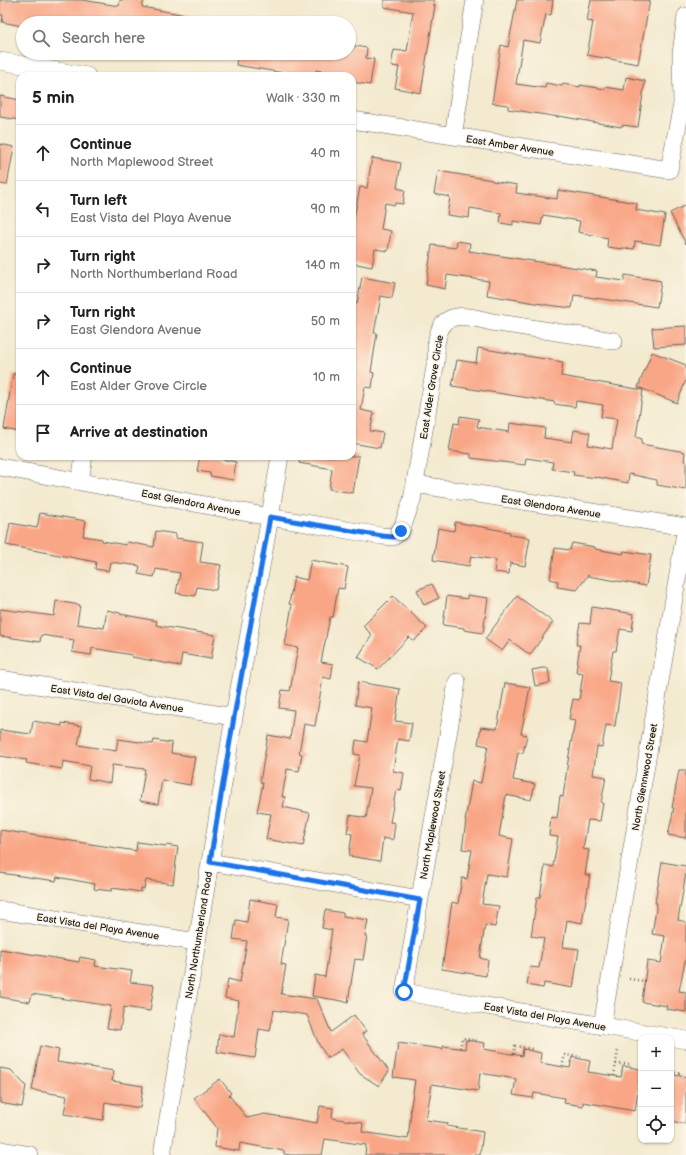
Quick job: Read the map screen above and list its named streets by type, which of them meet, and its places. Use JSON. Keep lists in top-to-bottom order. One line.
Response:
{"streets":{"street":["East Amber Avenue","East Alder Grove Circle","East Glendora Avenue","East Vista del Gaviota Avenue","North Glennwood Street","North Maplewood Street","East Vista del Playa Avenue","North Northumberland Road"]},"crossings":[["East Alder Grove Circle","East Glendora Avenue"],["East Glendora Avenue","North Glennwood Street"],["East Glendora Avenue","North Northumberland Road"],["East Vista del Gaviota Avenue","North Northumberland Road"],["North Glennwood Street","East Vista del Playa Avenue"],["North Maplewood Street","East Vista del Playa Avenue"],["East Vista del Playa Avenue","North Northumberland Road"]],"page":{"search":"Search here","heading":["5 min","Walk · 330 m"],"list":[["Continue","North Maplewood Street","40 m"],["Turn left","East Vista del Playa Avenue","90 m"],["Turn right","North Northumberland Road","140 m"],["Turn right","East Glendora Avenue","50 m"],["Continue","East Alder Grove Circle","10 m"],"Arrive at destination"],"map_buttons":["+","−"]}}
